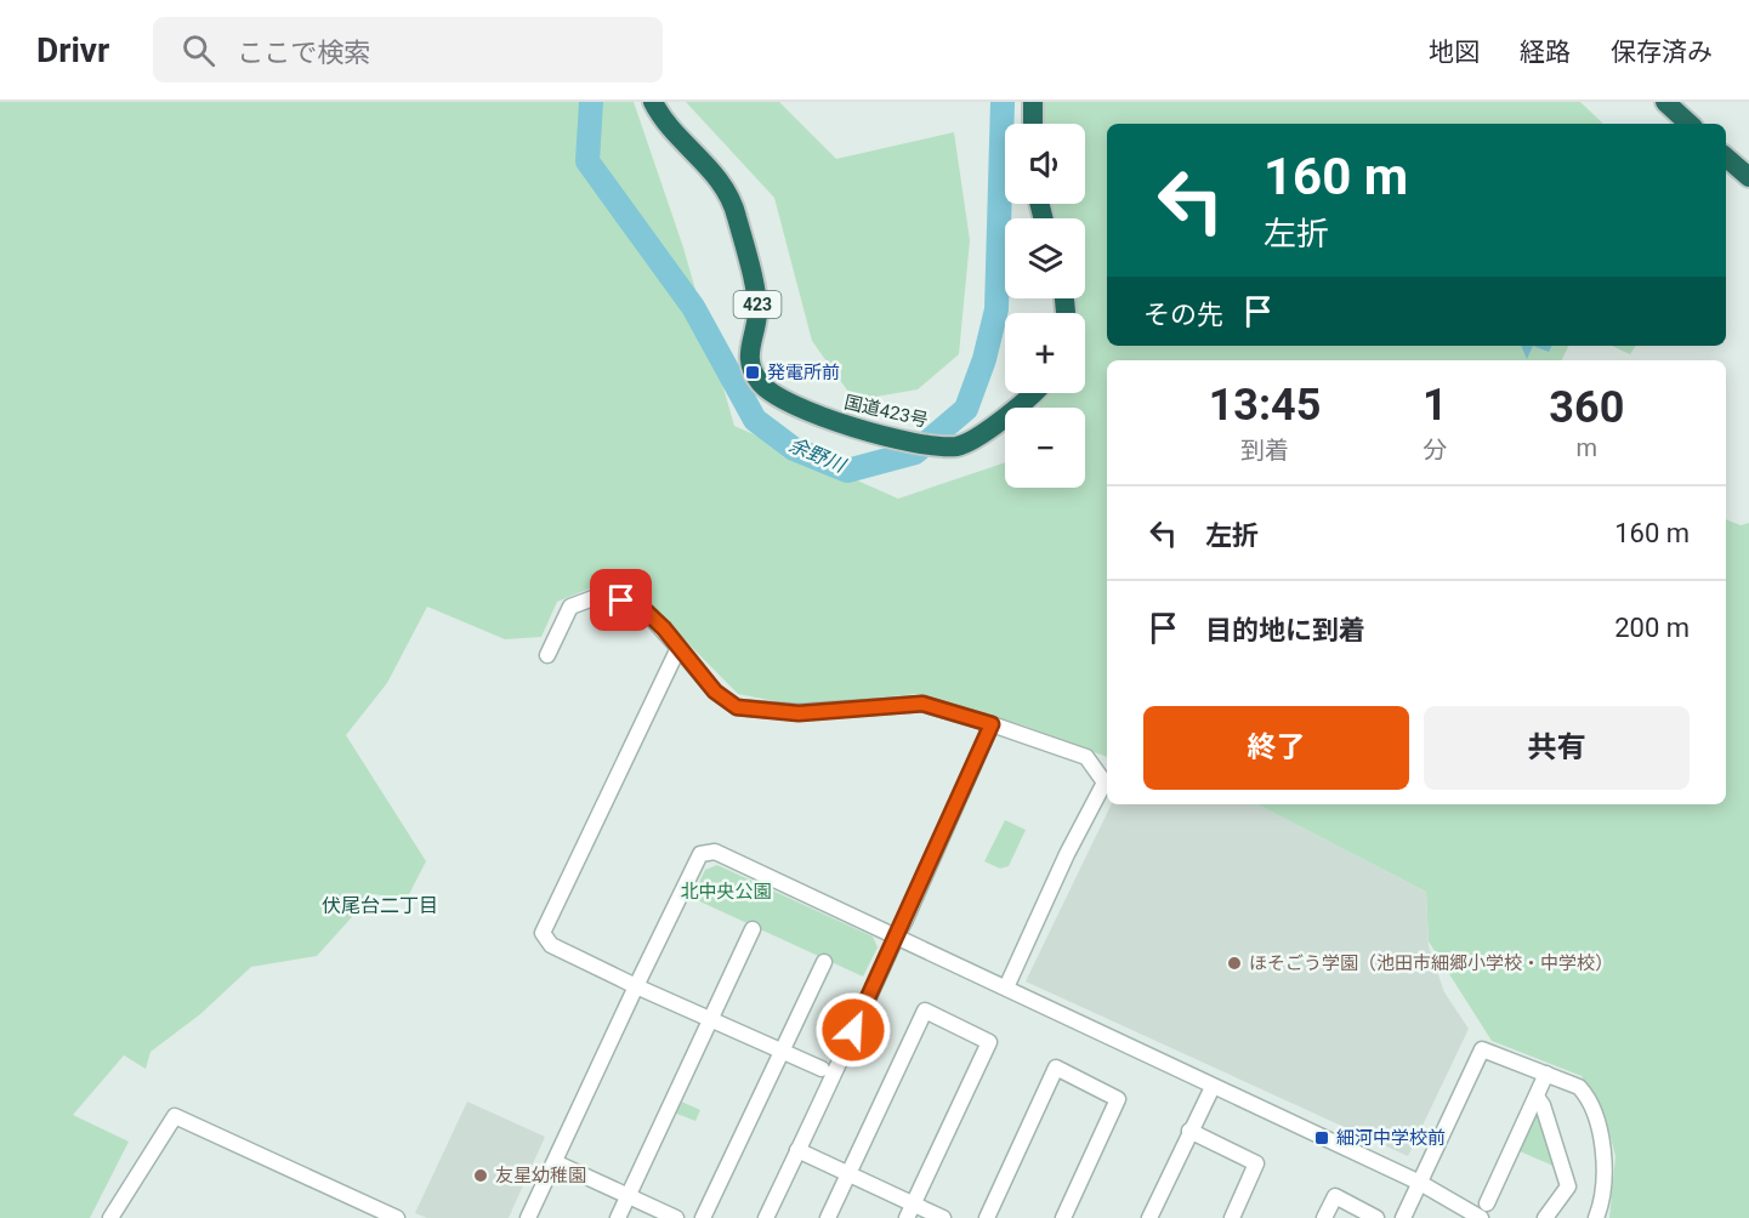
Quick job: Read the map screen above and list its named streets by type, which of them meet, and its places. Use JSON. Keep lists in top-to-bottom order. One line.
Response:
{"streets":{"highway":["423","国道423号"]},"districts":["伏尾台二丁目"],"water":["余野川"],"parks":["北中央公園"],"places":{"transit":["発電所前","細河中学校前"],"other":["ほそごう学園（池田市細郷小学校・中学校）","友星幼稚園"]},"page":{"header":"Drivr","search":"ここで検索","nav":["地図","経路","保存済み"],"map_buttons":["+","−"],"turn":["160 m","左折"],"then":"その先","eta":["13:45","到着","1","分","360","m"],"list":[{"name":"左折","value":"160 m"},{"name":"目的地に到着","value":"200 m"}],"buttons":["終了","共有"]}}
